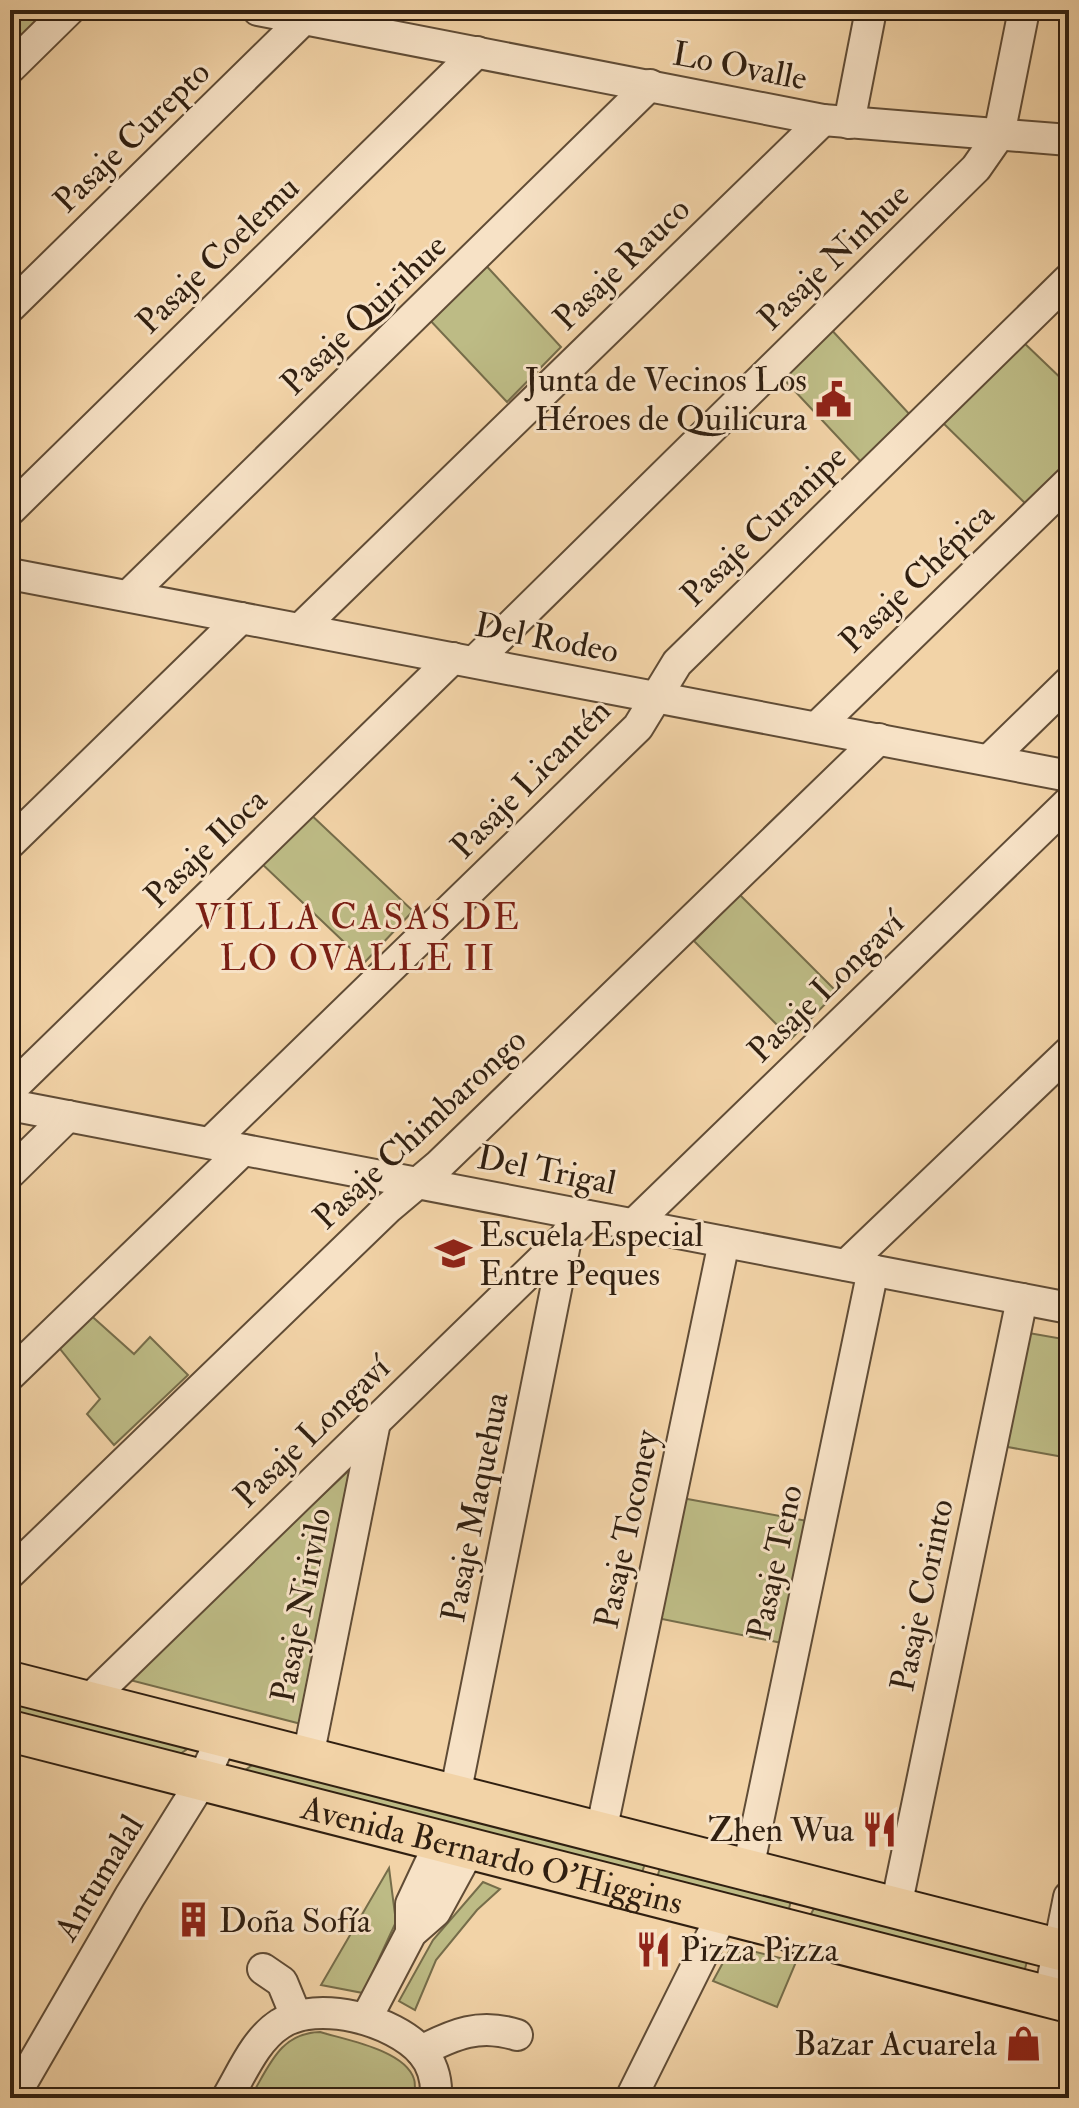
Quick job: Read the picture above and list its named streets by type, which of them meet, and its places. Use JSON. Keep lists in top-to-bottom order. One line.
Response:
{"streets":{"main road":["Avenida Bernardo O'Higgins"],"street":["Lo Ovalle","Pasaje Curepto","Pasaje Coelemu","Pasaje Ninhue","Pasaje Rauco","Pasaje Quirihue","Pasaje Curanipe","Pasaje Chépica","Del Rodeo","Pasaje Licantén","Pasaje Iloca","Pasaje Longaví","Pasaje Chimbarongo","Del Trigal","Pasaje Maquehua","Pasaje Toconey","Pasaje Teno","Pasaje Corinto","Pasaje Nirivilo","Antumalal"]},"crossings":[["Lo Ovalle","Pasaje Curepto"],["Lo Ovalle","Pasaje Coelemu"],["Lo Ovalle","Pasaje Ninhue"],["Lo Ovalle","Pasaje Rauco"],["Lo Ovalle","Pasaje Quirihue"],["Pasaje Ninhue","Del Rodeo"],["Pasaje Ninhue","Pasaje Iloca"],["Pasaje Rauco","Del Rodeo"],["Pasaje Quirihue","Del Rodeo"],["Pasaje Curanipe","Del Rodeo"],["Pasaje Curanipe","Pasaje Licantén"],["Pasaje Chépica","Del Rodeo"],["Del Rodeo","Pasaje Licantén"],["Del Rodeo","Pasaje Iloca"],["Del Rodeo","Pasaje Chimbarongo"],["Pasaje Licantén","Del Trigal"],["Pasaje Longaví","Del Trigal"],["Pasaje Longaví","Pasaje Maquehua"],["Pasaje Longaví","Pasaje Nirivilo"],["Pasaje Longaví","Avenida Bernardo O'Higgins"],["Pasaje Chimbarongo","Del Trigal"],["Del Trigal","Pasaje Maquehua"],["Del Trigal","Pasaje Toconey"],["Del Trigal","Pasaje Teno"],["Del Trigal","Pasaje Corinto"],["Pasaje Maquehua","Avenida Bernardo O'Higgins"],["Pasaje Toconey","Avenida Bernardo O'Higgins"],["Pasaje Teno","Avenida Bernardo O'Higgins"],["Pasaje Corinto","Avenida Bernardo O'Higgins"],["Pasaje Nirivilo","Avenida Bernardo O'Higgins"],["Avenida Bernardo O'Higgins","Antumalal"]],"districts":["VILLA CASAS DE LO OVALLE II"],"places":{"public building":["Junta de Vecinos Los Héroes de Quilicura"],"school or university":["Escuela Especial Entre Peques"],"restaurant":["Zhen Wua","Pizza Pizza"],"building":["Doña Sofía"],"shop":["Bazar Acuarela"]}}
